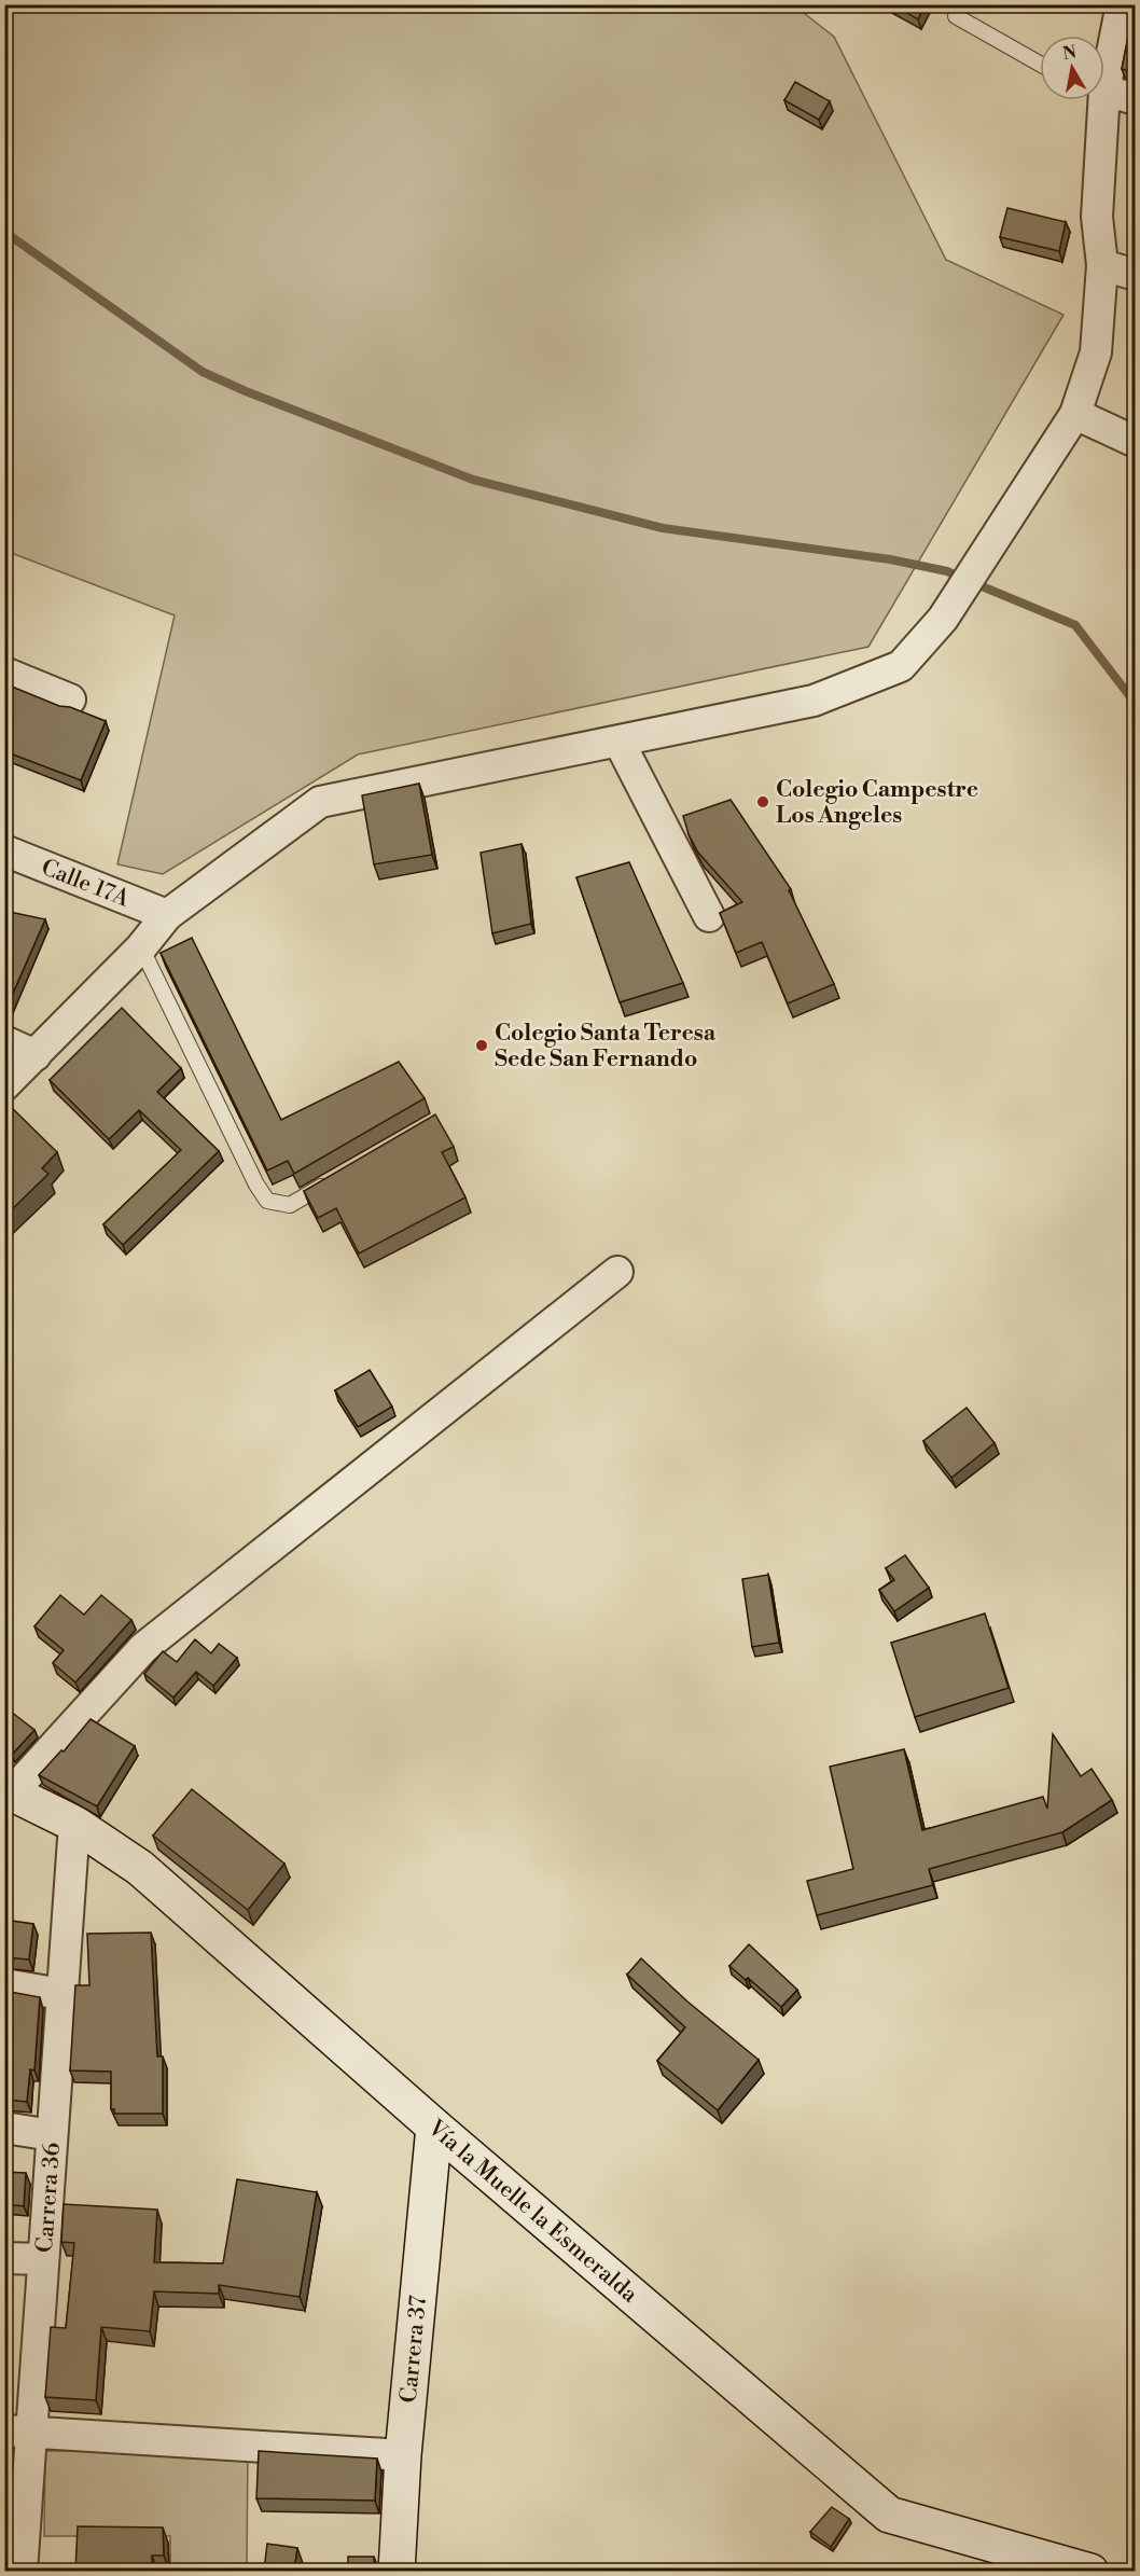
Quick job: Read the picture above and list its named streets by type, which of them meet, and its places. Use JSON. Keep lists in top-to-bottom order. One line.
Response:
{"streets":{"street":["Calle 17A","Carrera 36","Vía la Muelle la Esmeralda","Carrera 37"]},"crossings":[["Carrera 36","Vía la Muelle la Esmeralda"],["Vía la Muelle la Esmeralda","Carrera 37"]],"places":["Colegio Campestre Los Angeles","Colegio Santa Teresa Sede San Fernando"],"north":"top"}
